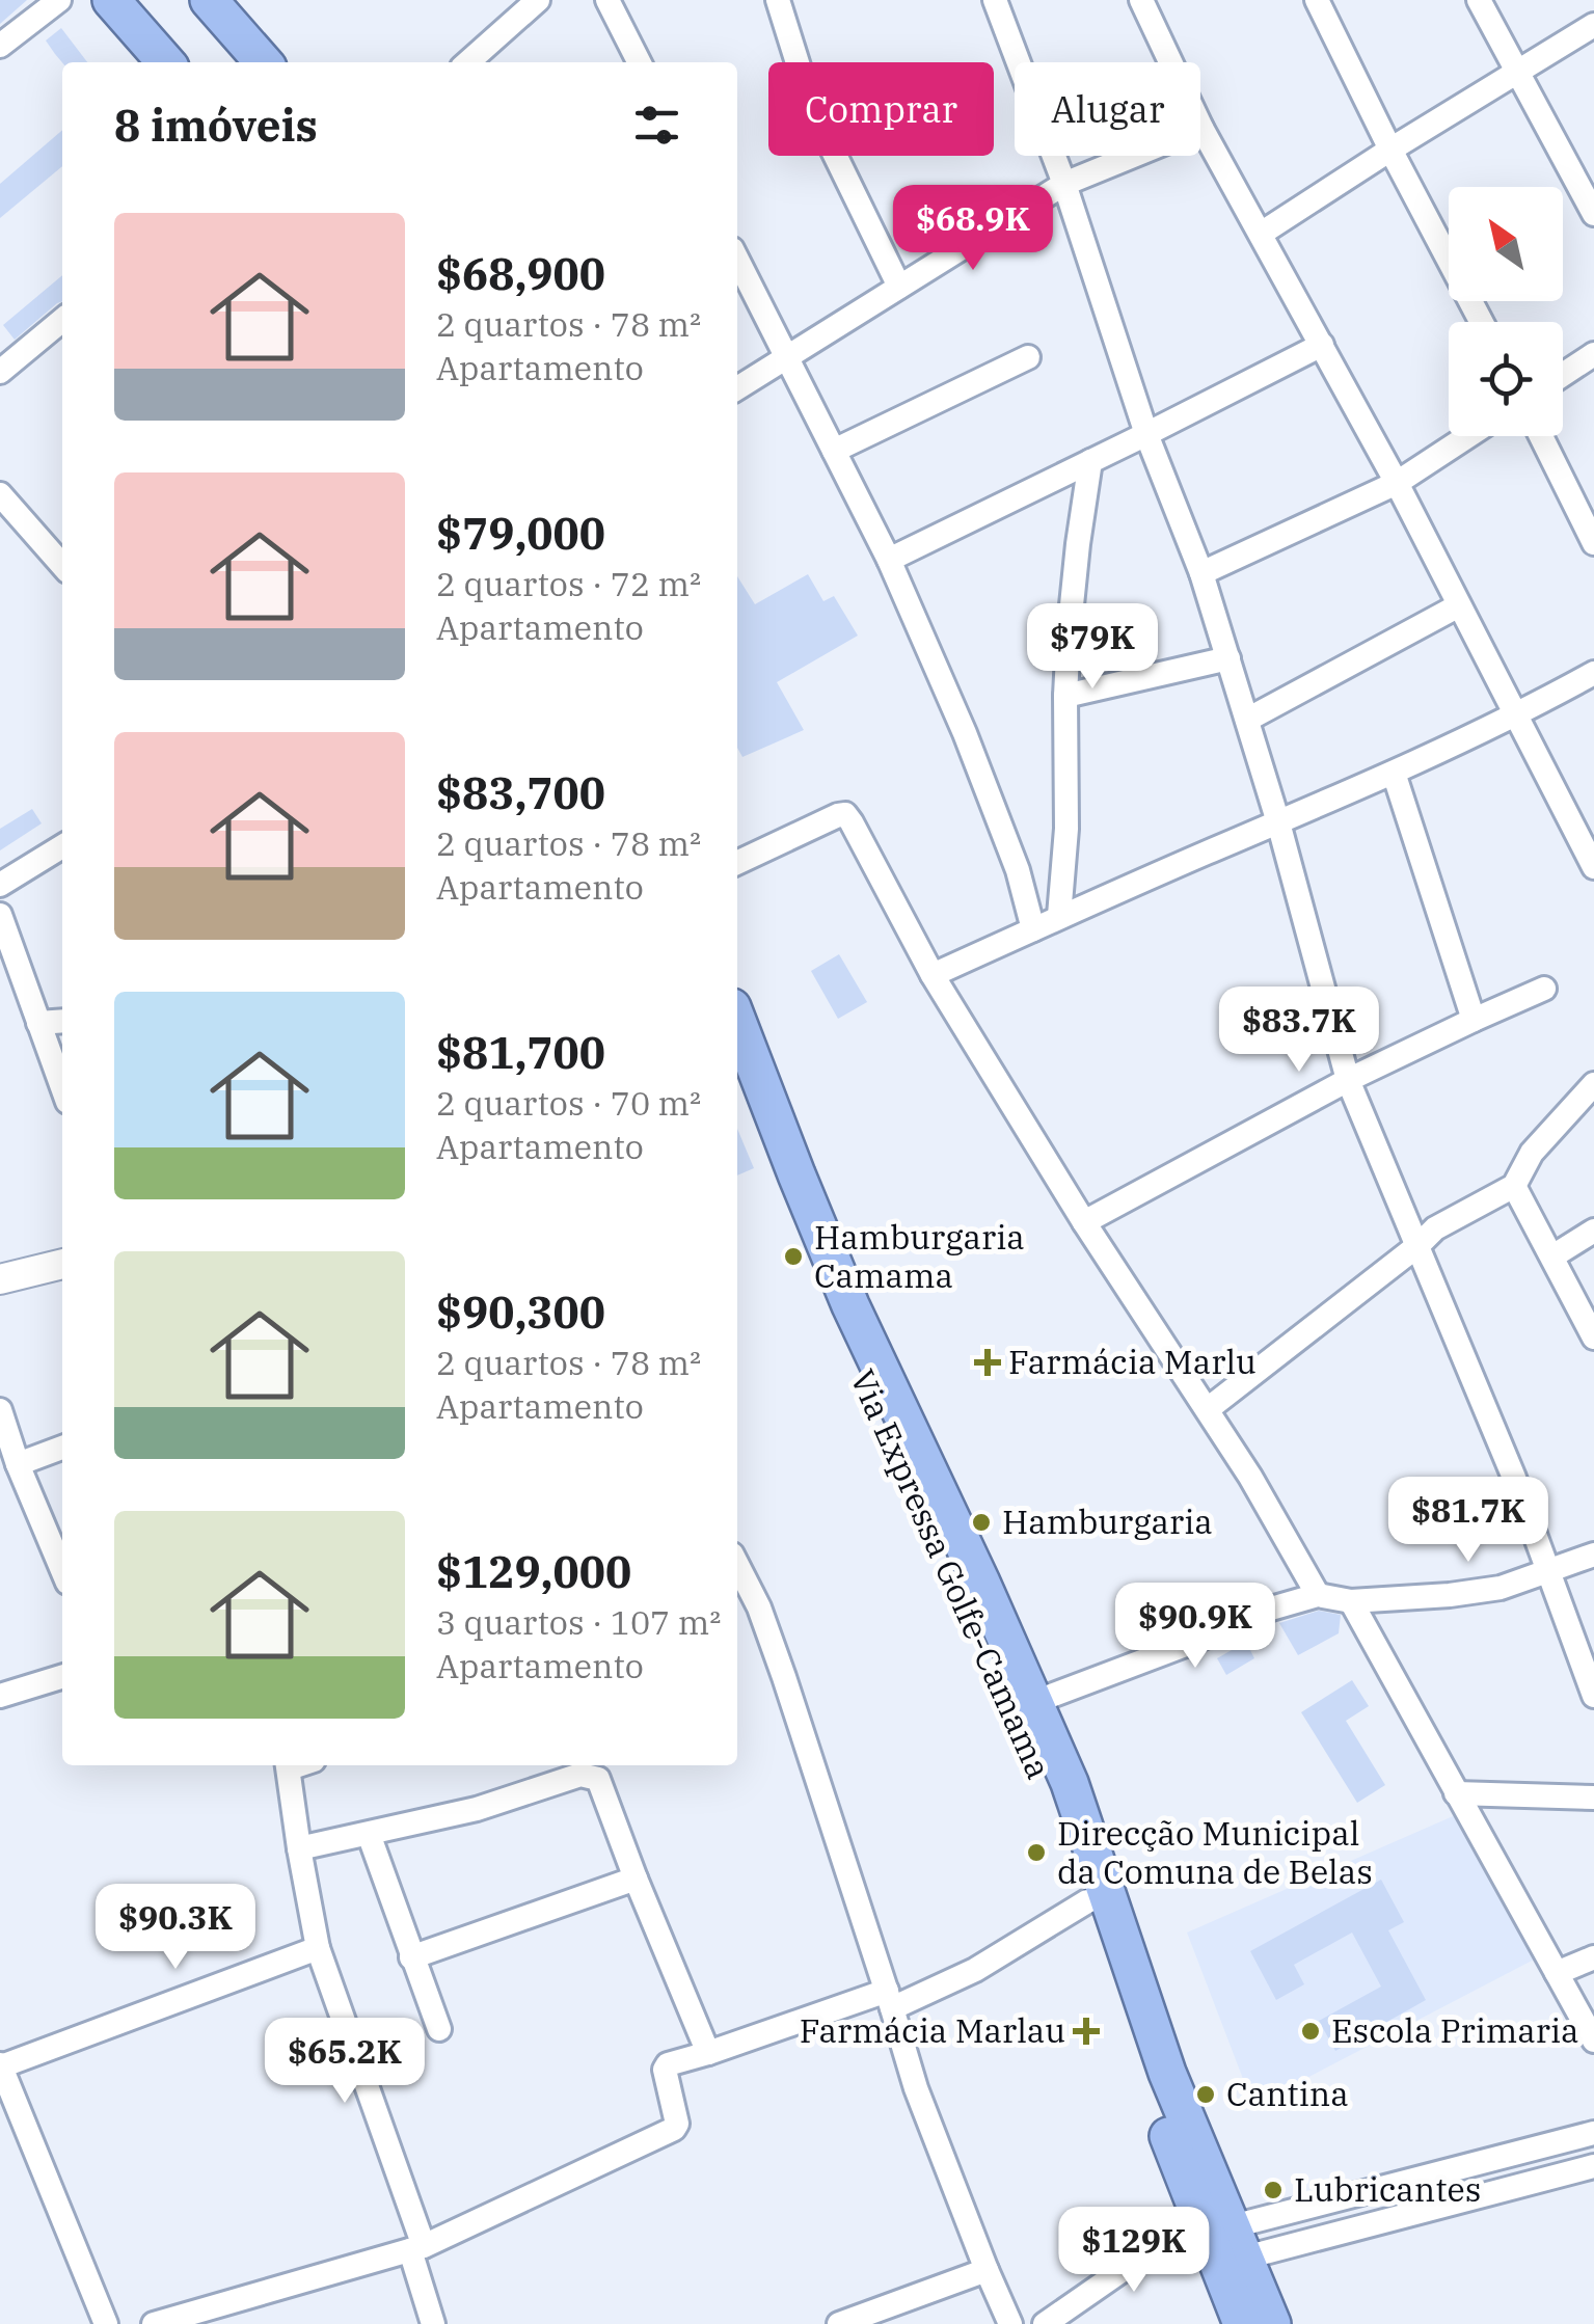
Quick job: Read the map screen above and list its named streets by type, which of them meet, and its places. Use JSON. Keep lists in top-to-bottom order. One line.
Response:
{"streets":{"highway":["Via Expressa Golfe-Camama"]},"places":{"other":["Hamburgaria Camama","Hamburgaria","Direcção Municipal da Comuna de Belas","Escola Primaria","Cantina","Lubricantes"],"health":["Farmácia Marlu","Farmácia Marlau"]},"north":"top left","page":{"chip":["Comprar","Alugar"],"heading":"8 imóveis","price":["$68.9K","$79K","$83.7K","$81.7K","$90.9K","$90.3K","$65.2K","$129K"],"list":[{"name":"$68,900","note":"2 quartos · 78 m² · Apartamento"},{"name":"$79,000","note":"2 quartos · 72 m² · Apartamento"},{"name":"$83,700","note":"2 quartos · 78 m² · Apartamento"},{"name":"$81,700","note":"2 quartos · 70 m² · Apartamento"},{"name":"$90,300","note":"2 quartos · 78 m² · Apartamento"},{"name":"$129,000","note":"3 quartos · 107 m² · Apartamento"}]}}
